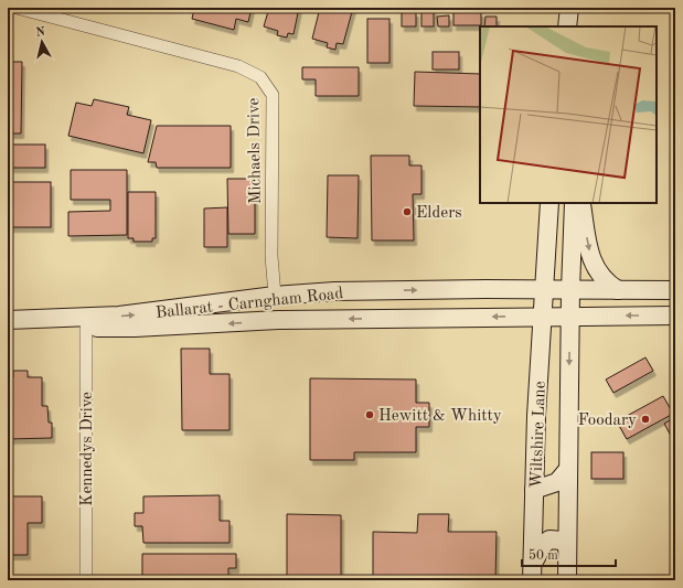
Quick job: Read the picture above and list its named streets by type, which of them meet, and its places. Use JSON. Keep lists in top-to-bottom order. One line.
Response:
{"streets":{"main road":["Ballarat - Carngham Road","Wiltshire Lane"],"street":["Michaels Drive","Kennedys Drive"]},"crossings":[["Michaels Drive","Ballarat - Carngham Road"],["Ballarat - Carngham Road","Wiltshire Lane"],["Ballarat - Carngham Road","Kennedys Drive"]],"places":["Elders","Hewitt & Whitty","Foodary"],"scale_bar":"50 m","north":"top"}
